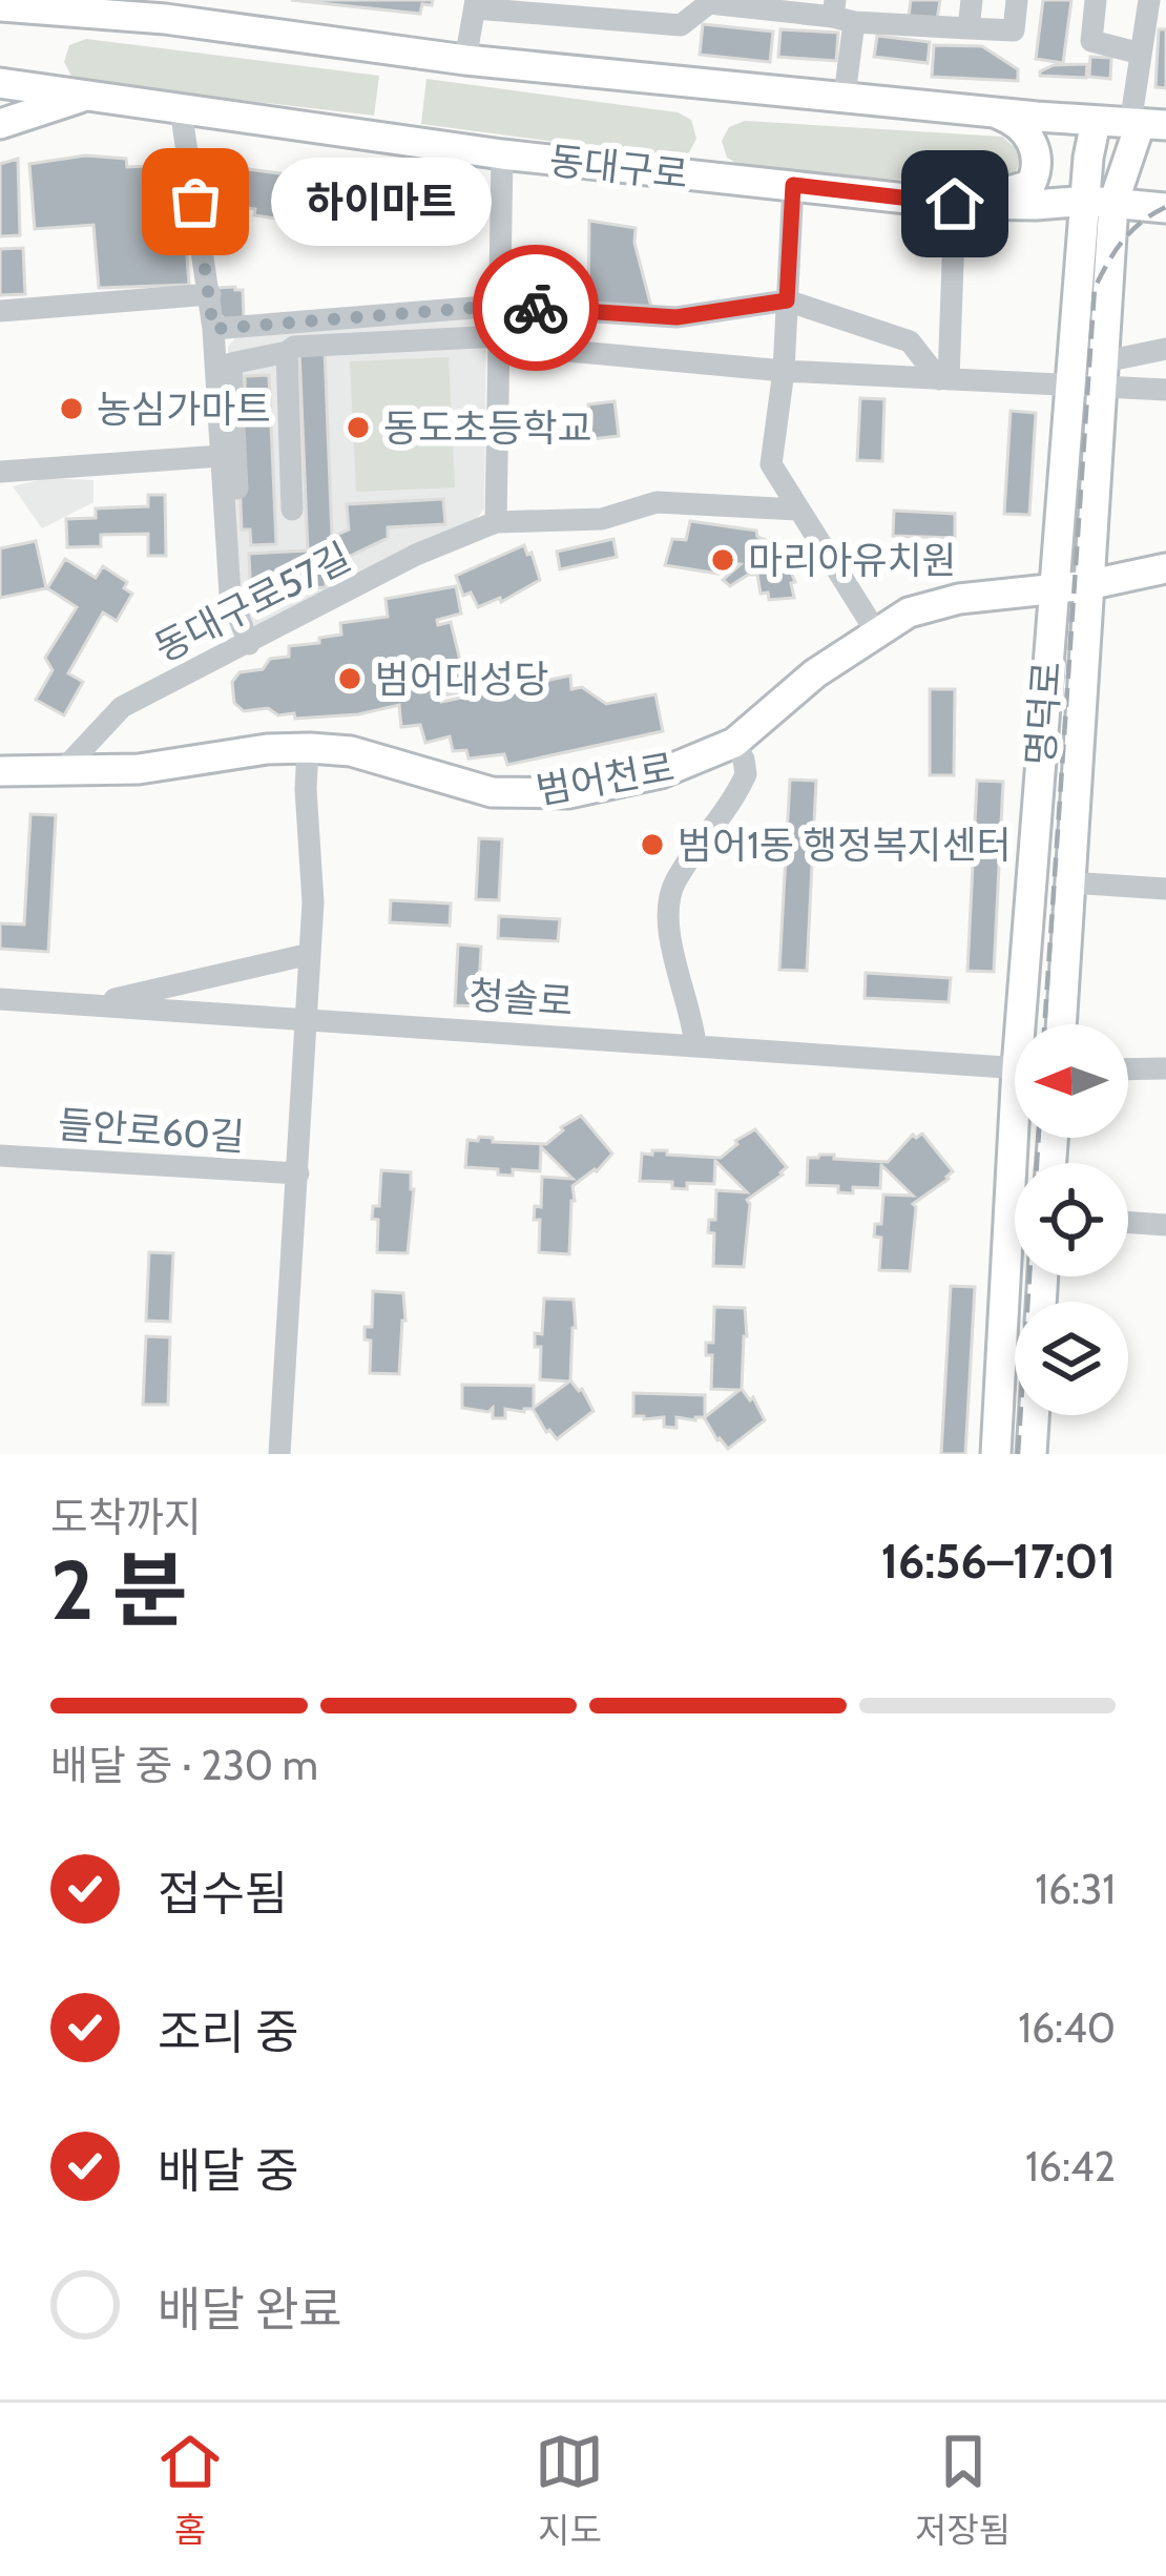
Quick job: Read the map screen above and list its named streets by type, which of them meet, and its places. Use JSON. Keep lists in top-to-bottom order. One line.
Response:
{"streets":{"main road":["동대구로","명덕로","범어천로"],"street":["동대구로57길","청솔로","들안로60길"]},"crossings":[["동대구로","명덕로"],["동대구로57길","범어천로"],["명덕로","범어천로"],["범어천로","들안로60길"],["청솔로","들안로60길"]],"places":["하이마트","농심가마트","동도초등학교","마리아유치원","범어대성당","범어1동 행정복지센터"],"north":"left","page":{"bubble":"하이마트","heading":["2 분","도착까지","16:56–17:01"],"bar":"배달 중 · 230 m","list":[["접수됨","16:31"],["조리 중","16:40"],["배달 중","16:42"],"배달 완료"],"tabs":["홈","지도","저장됨"]}}
